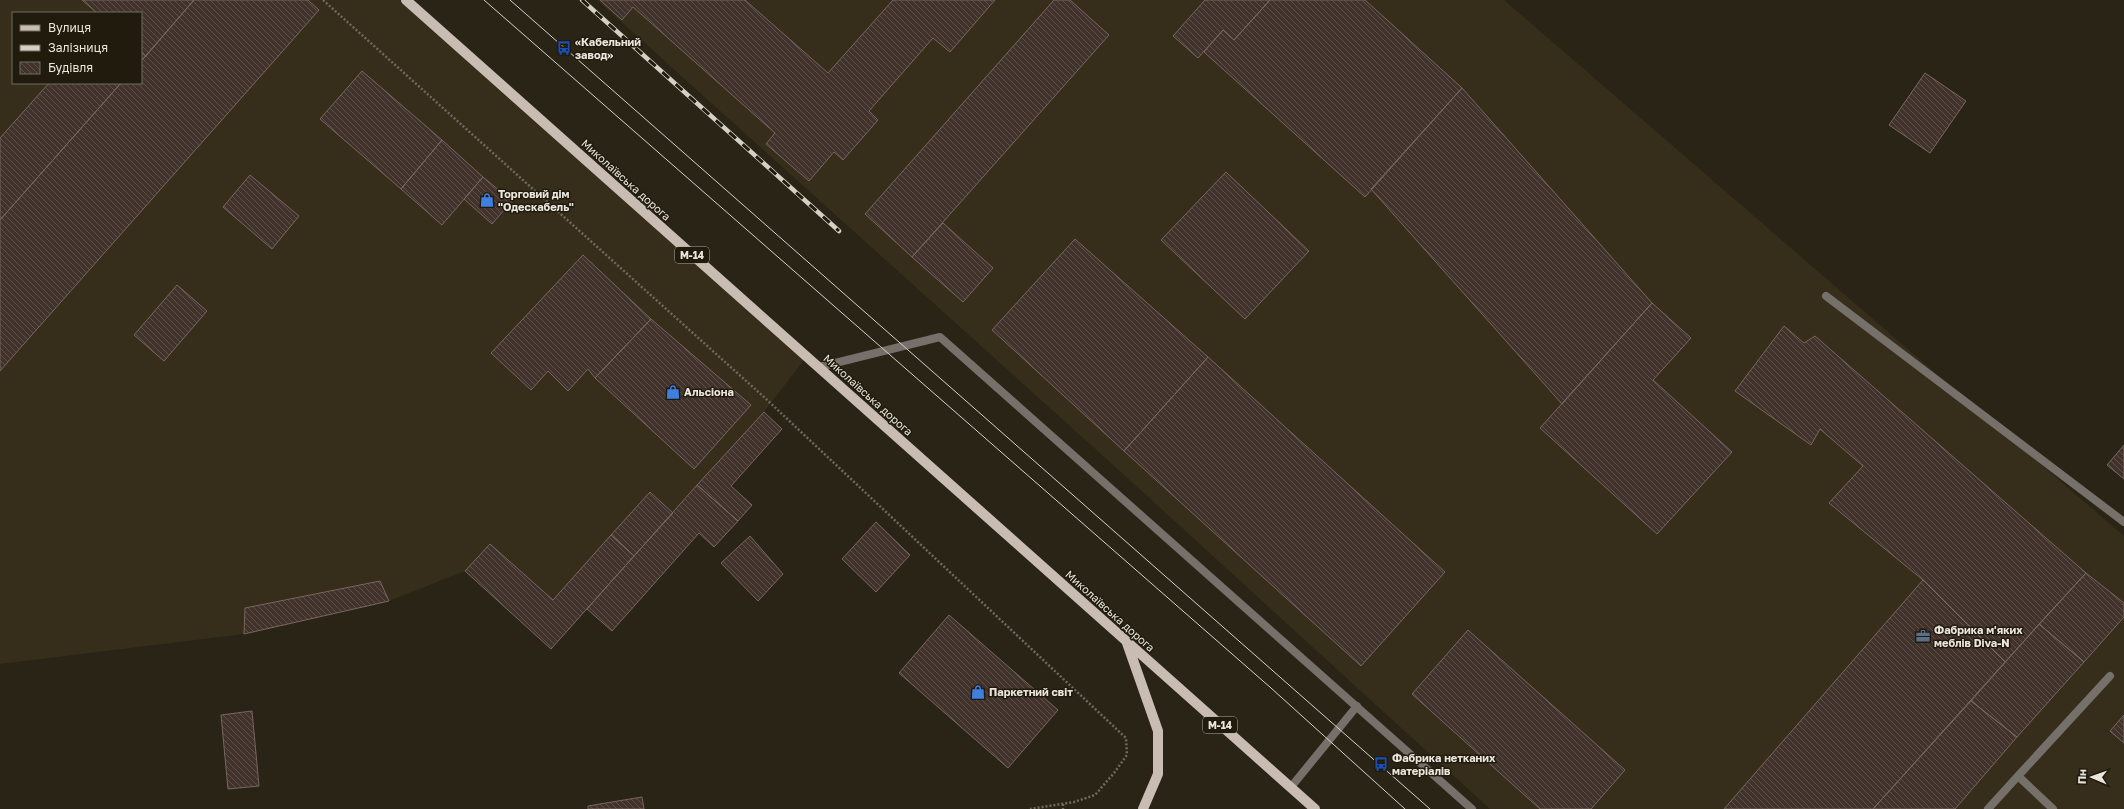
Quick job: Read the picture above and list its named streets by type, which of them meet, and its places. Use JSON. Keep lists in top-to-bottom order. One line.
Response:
{"streets":{"main road":["Миколаївська дорога","М-14"]},"places":{"bus stop":["«Кабельний завод»","Фабрика нетканих матеріалів"],"shop":["Торговий дім \"Одескабель\"","Альсіона","Паркетний світ"],"office":["Фабрика м'яких меблів Diva-N"]},"legend":["Вулиця","Залізниця","Будівля"],"north":"left"}
